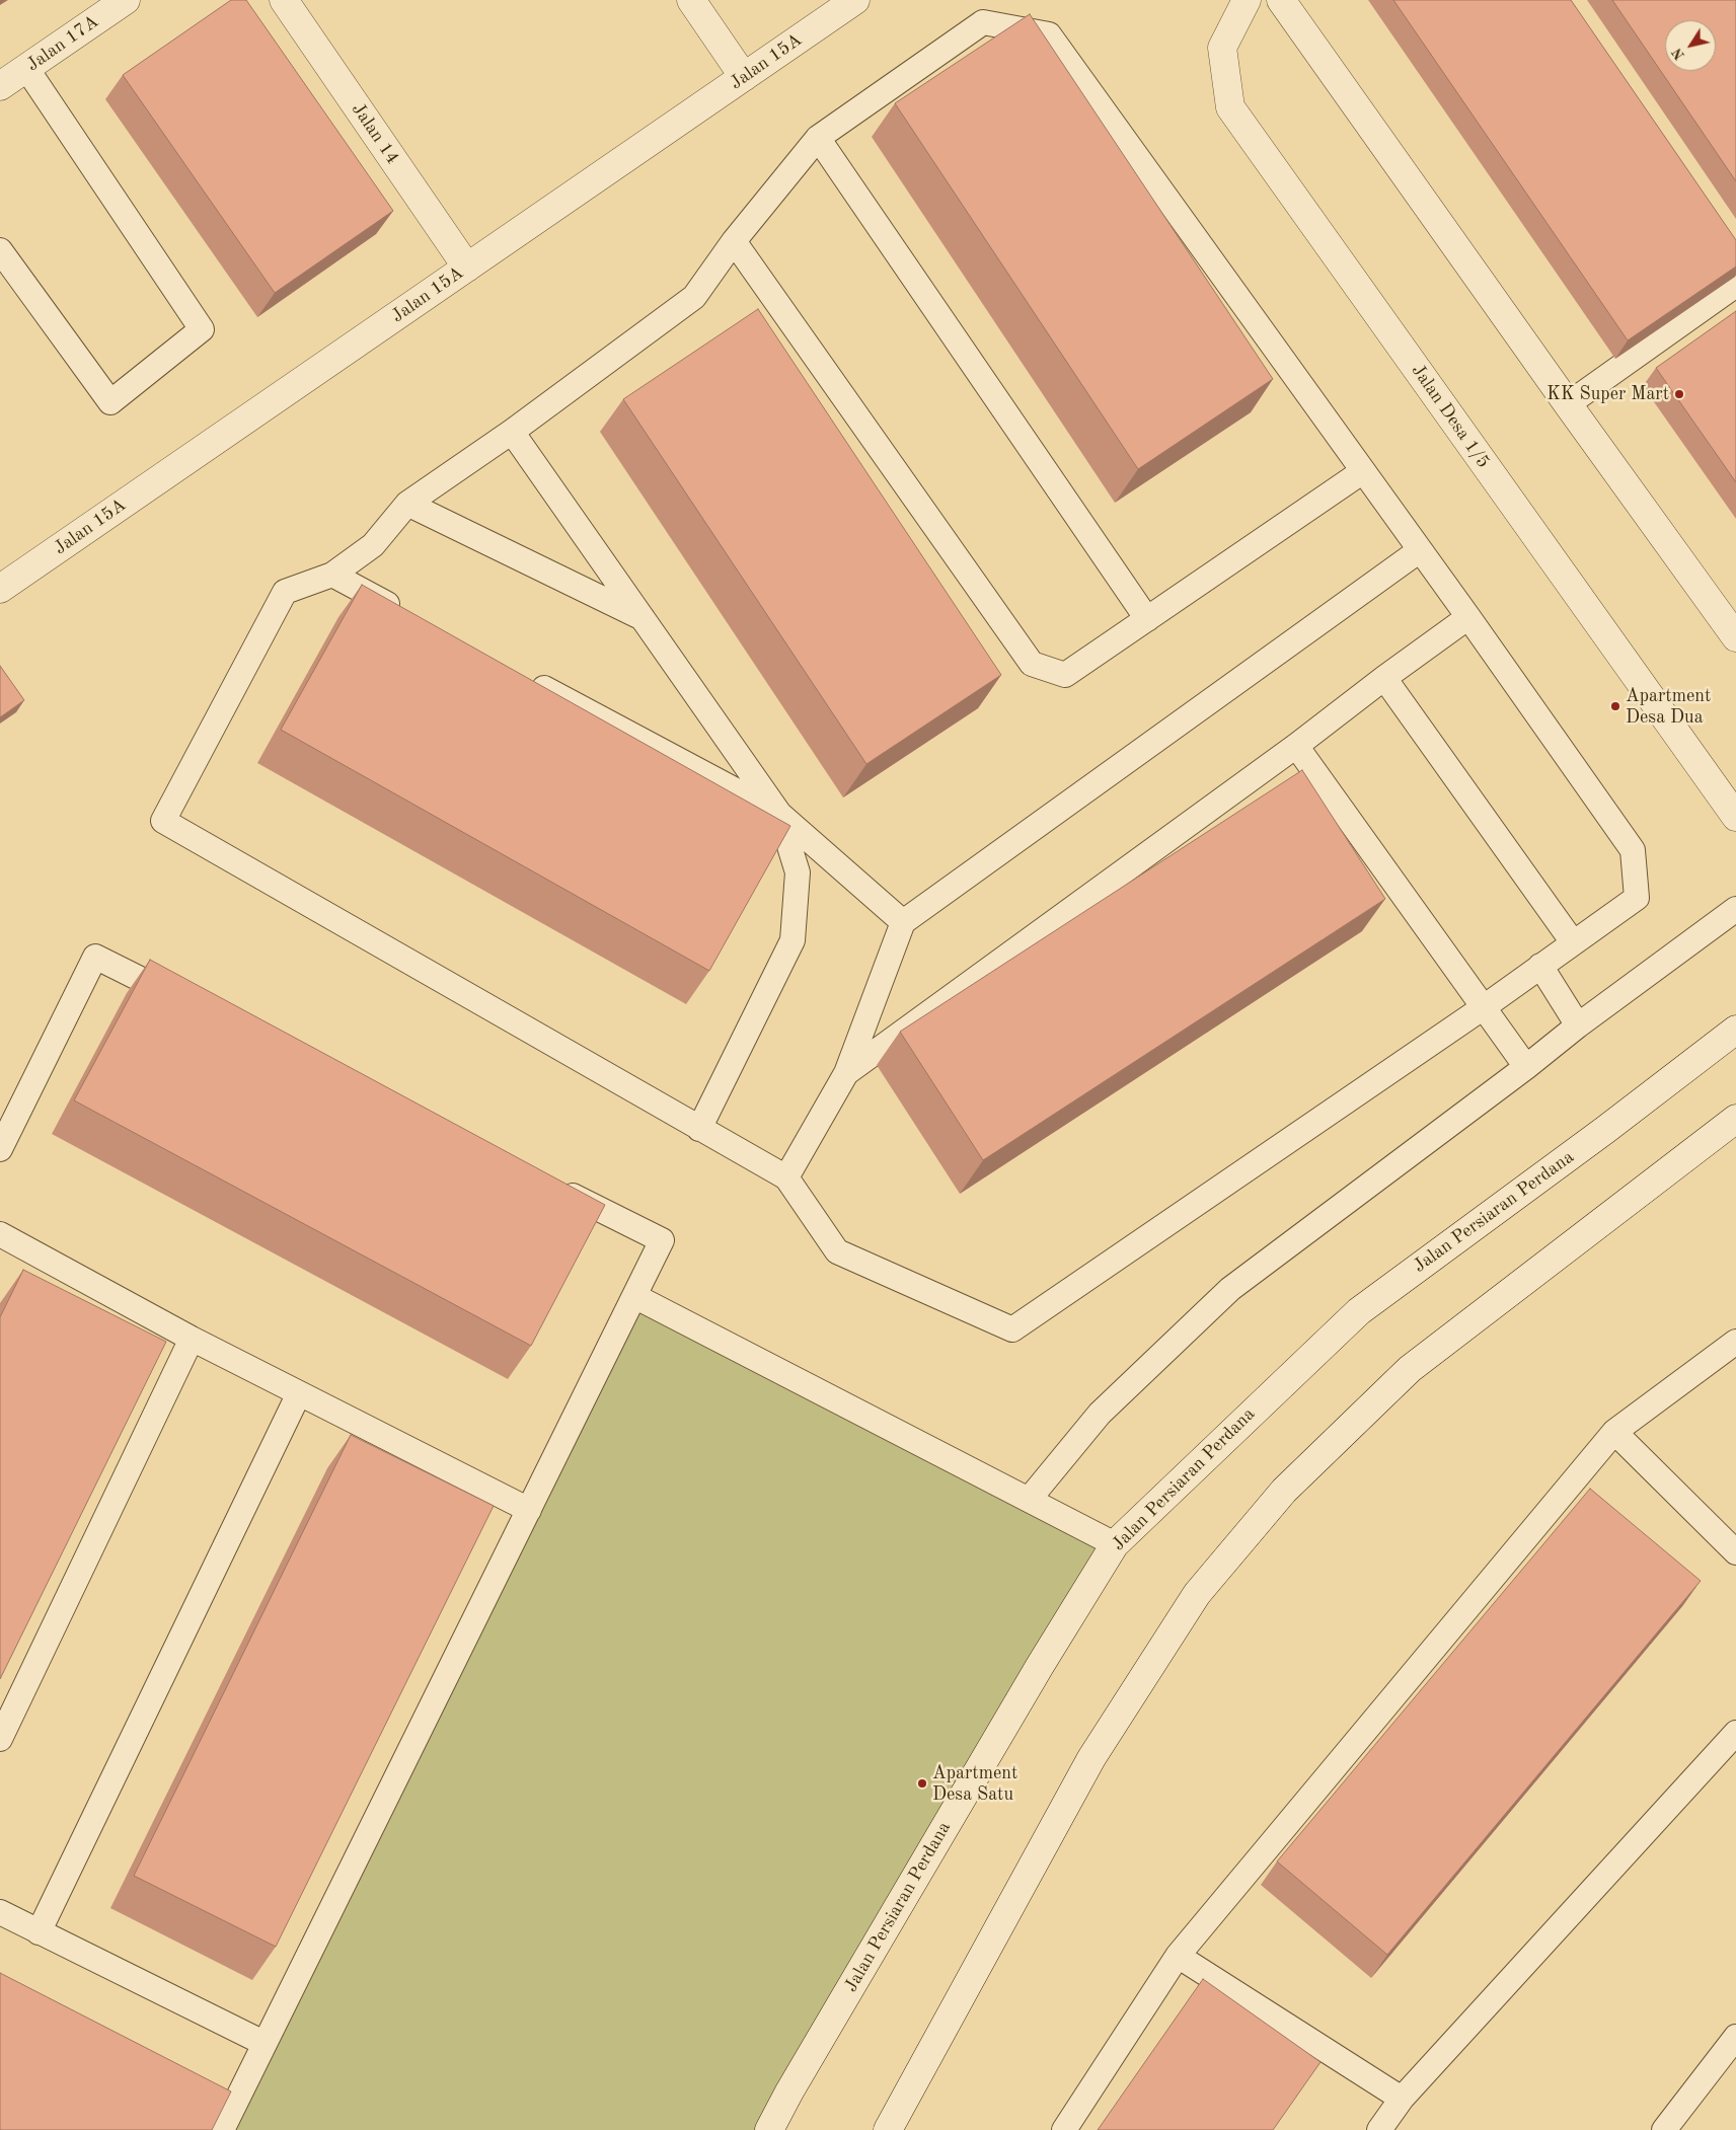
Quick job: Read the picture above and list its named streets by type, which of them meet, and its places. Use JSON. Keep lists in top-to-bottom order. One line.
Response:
{"streets":{"street":["Jalan 17A","Jalan 15A","Jalan 14","Jalan Desa 1/5","Jalan Persiaran Perdana"]},"crossings":[["Jalan 15A","Jalan 14"]],"places":["KK Super Mart","Apartment Desa Dua","Apartment Desa Satu"],"north":"bottom left"}
